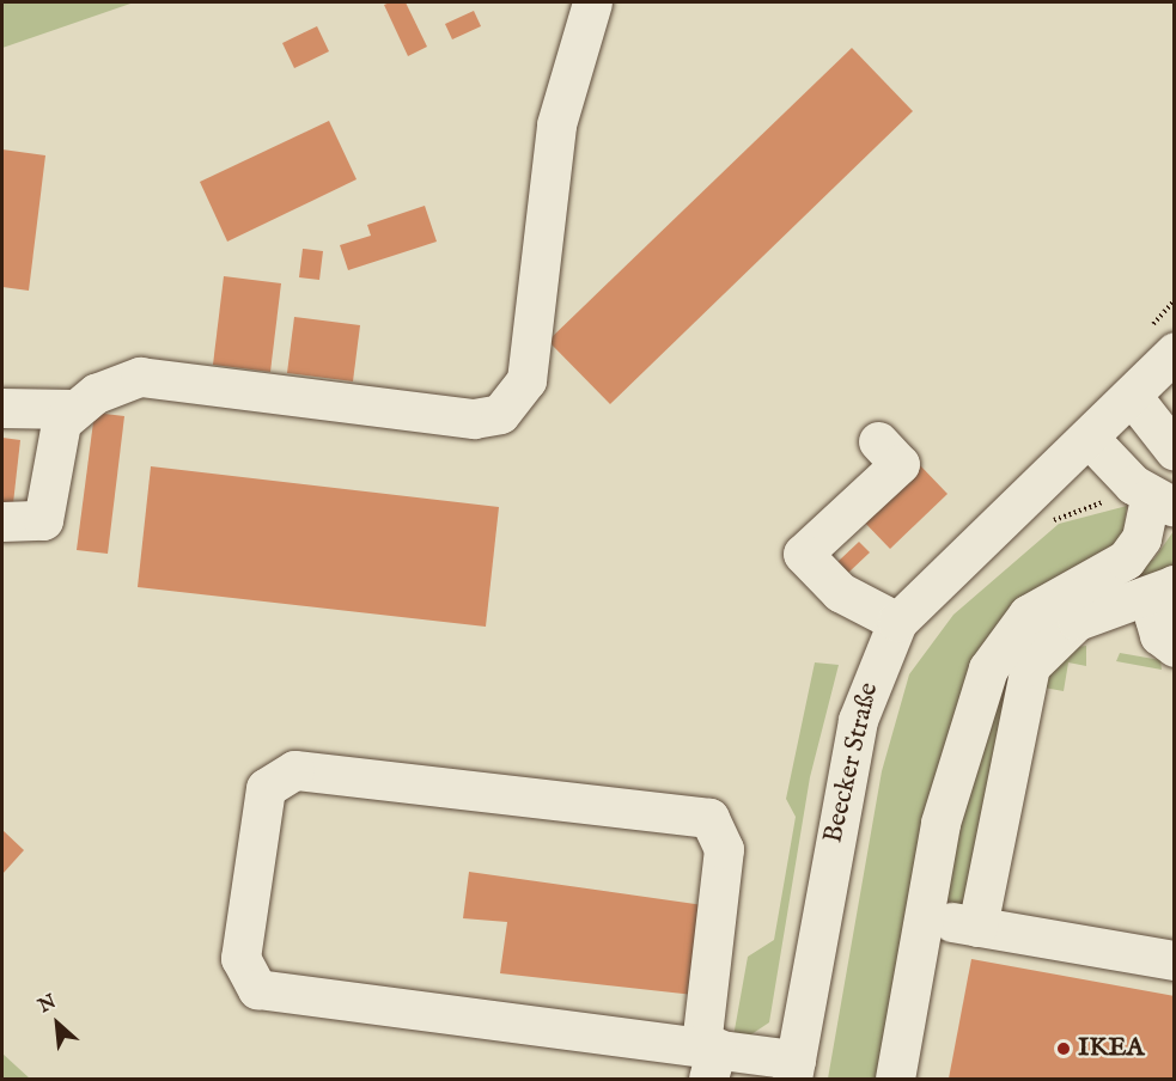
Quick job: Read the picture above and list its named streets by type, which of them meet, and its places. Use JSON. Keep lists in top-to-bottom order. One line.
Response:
{"streets":{"street":["Beecker Straße"]},"places":["IKEA"],"north":"top left"}
